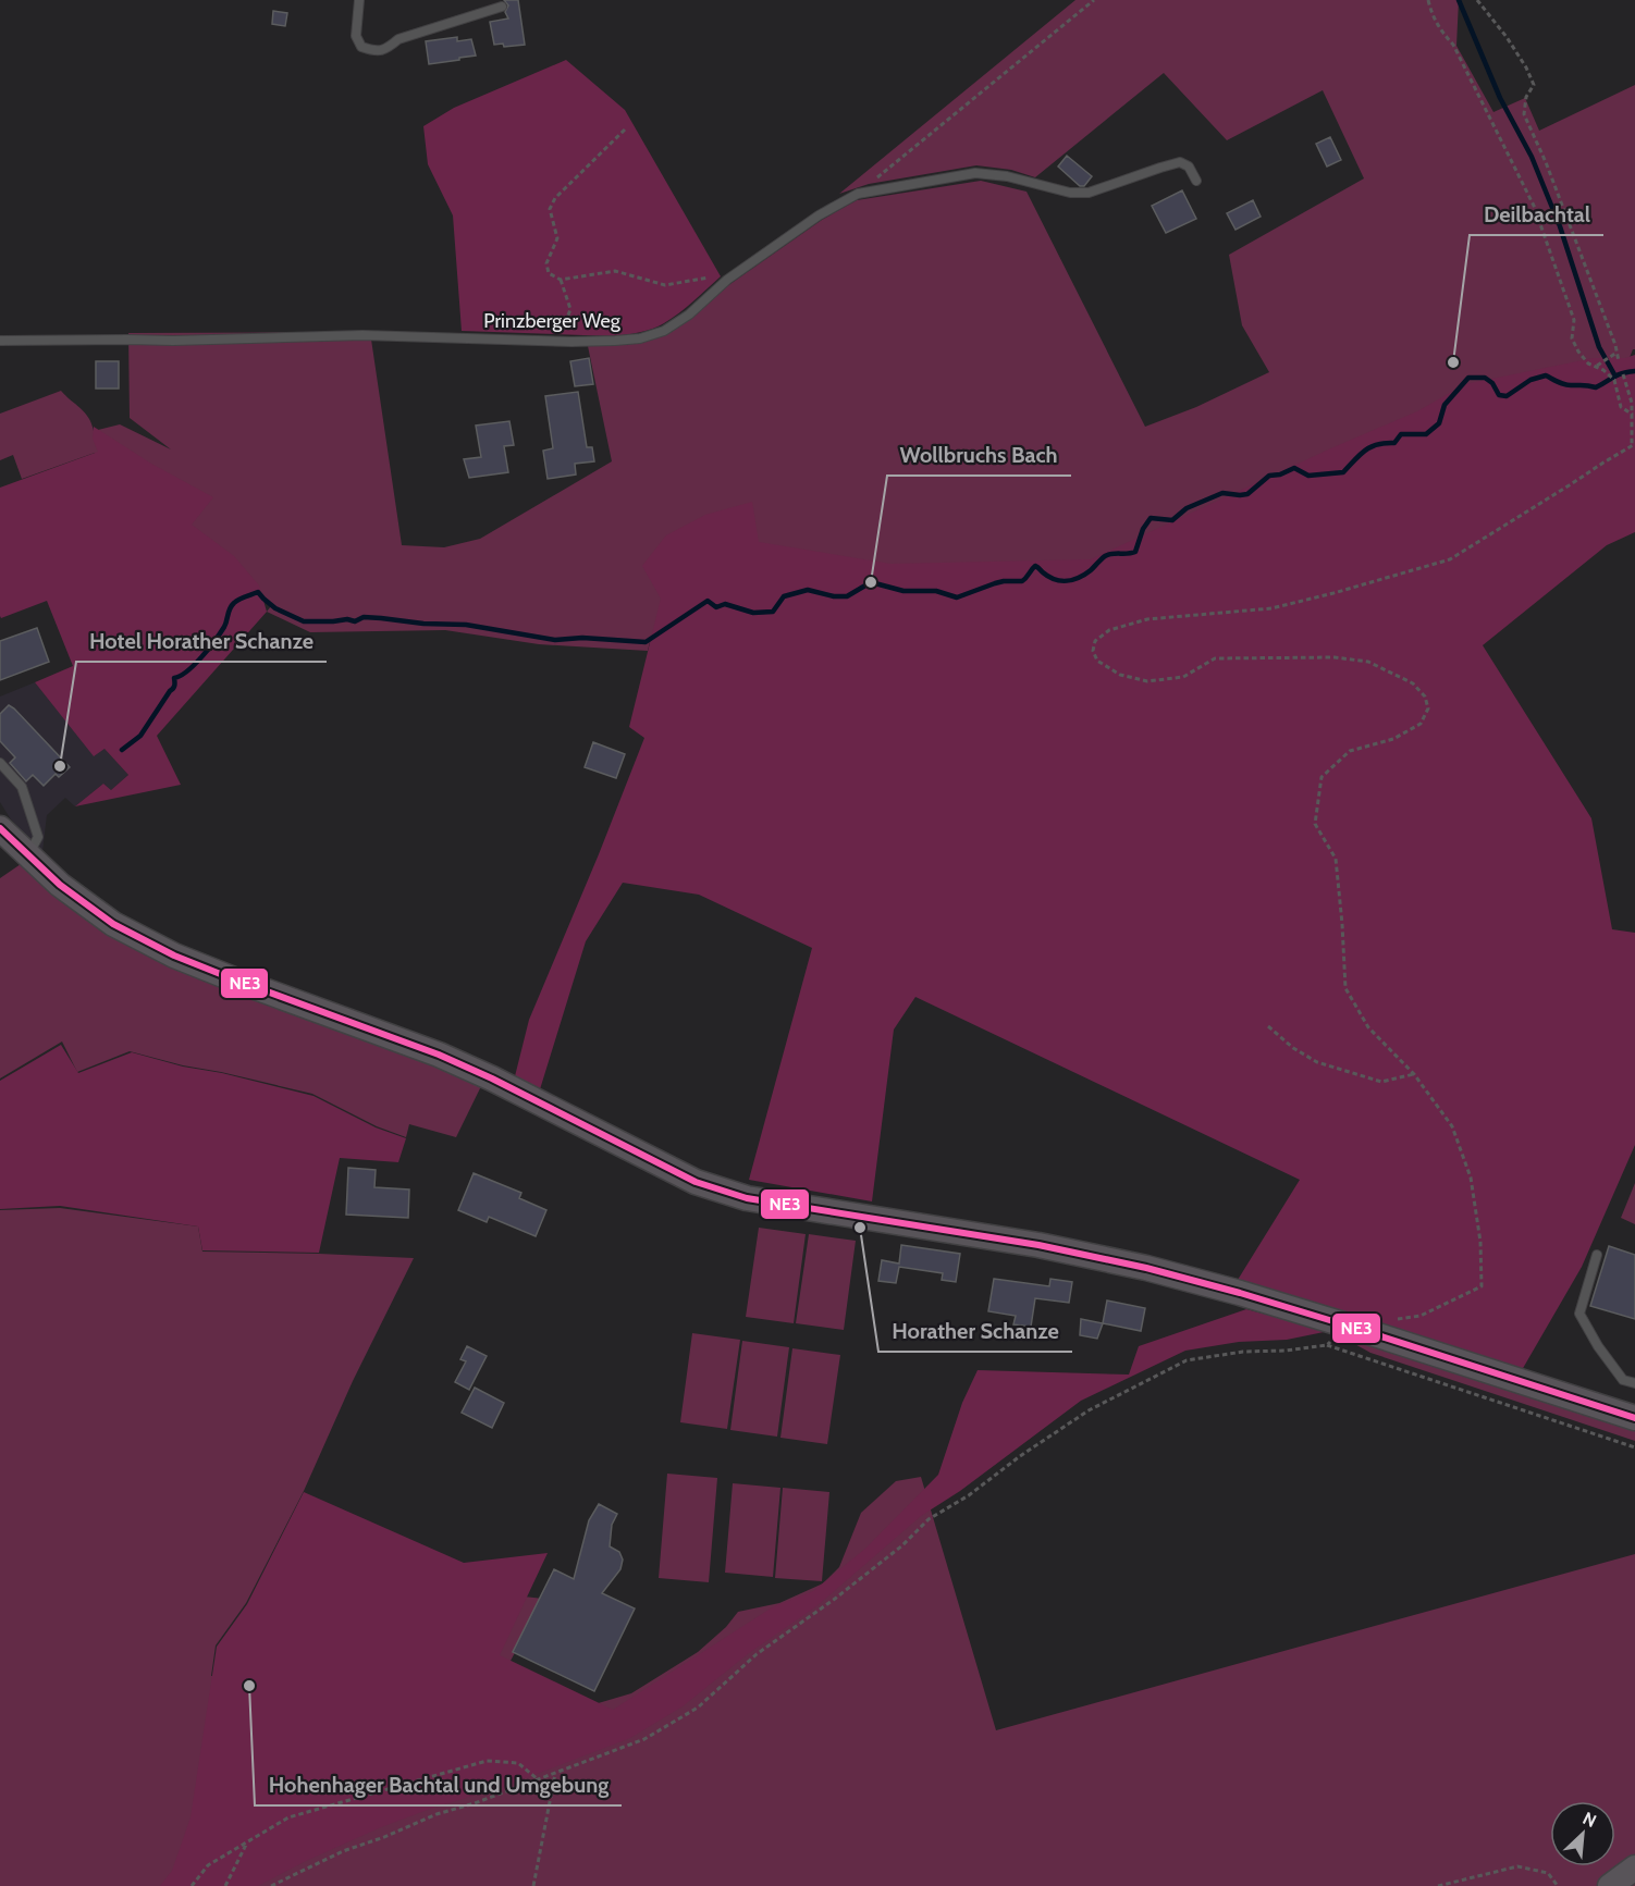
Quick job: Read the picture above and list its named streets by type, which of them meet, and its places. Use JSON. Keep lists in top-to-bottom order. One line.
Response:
{"streets":{"lane":["Prinzberger Weg"]},"places":["Deilbachtal","Wollbruchs Bach","Hotel Horather Schanze","Horather Schanze","Hohenhager Bachtal und Umgebung"],"lines":["transit line NE3"],"north":"top right"}
